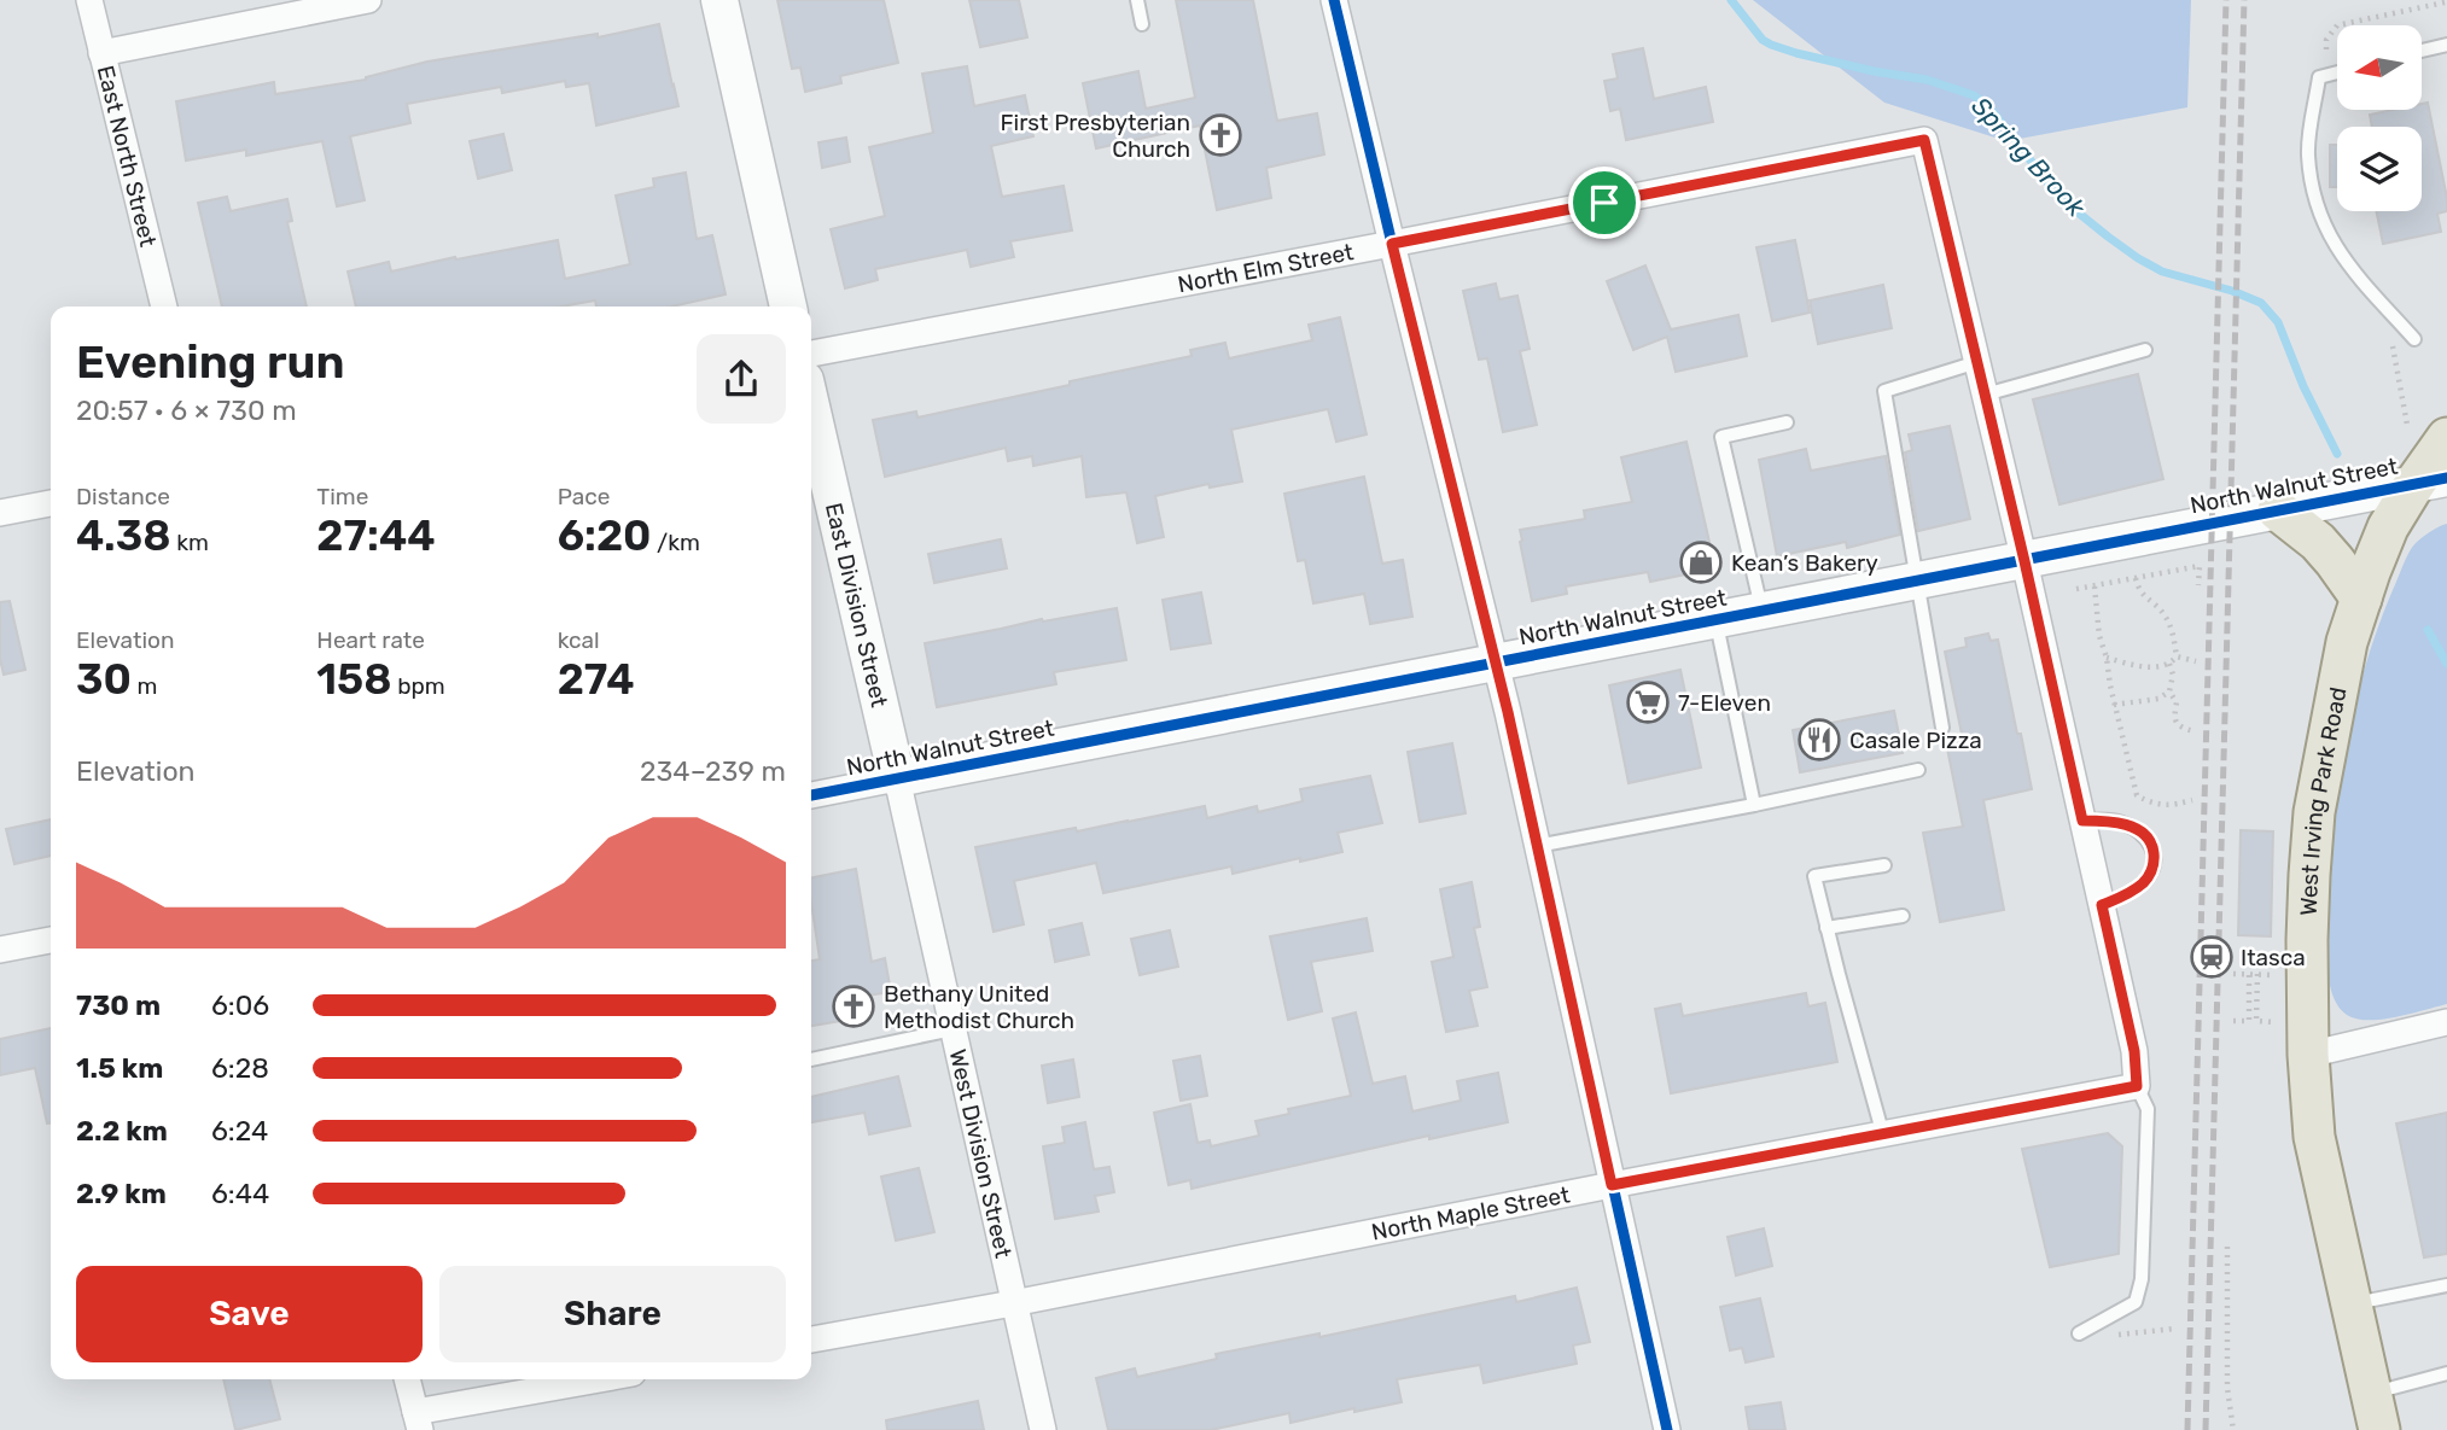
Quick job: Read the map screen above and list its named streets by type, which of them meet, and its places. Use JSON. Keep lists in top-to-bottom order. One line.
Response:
{"streets":{"main road":["West Irving Park Road"],"street":["East North Street","North Elm Street","North Walnut Street","East Division Street","West Division Street","North Maple Street"]},"crossings":[["North Walnut Street","East Division Street"],["North Walnut Street","West Irving Park Road"],["North Walnut Street","West Division Street"],["East Division Street","West Division Street"],["West Division Street","North Maple Street"]],"water":["Spring Brook"],"places":{"church":["First Presbyterian Church","Bethany United Methodist Church"],"shop":["Kean’s Bakery"],"supermarket":["7-Eleven"],"restaurant":["Casale Pizza"],"station":["Itasca"]},"north":"left","page":{"heading":["Evening run","20:57 · 6 × 730 m"],"stats":[["Distance","4.38 km"],["Time","27:44"],["Pace","6:20 /km"],["Elevation","30 m"],["Heart rate","158 bpm"],["kcal","274"]],"chart":["Elevation","234–239 m"],"list":[{"name":"730 m","note":"6:06"},{"name":"1.5 km","note":"6:28"},{"name":"2.2 km","note":"6:24"},{"name":"2.9 km","note":"6:44"}],"buttons":["Save","Share"]}}
